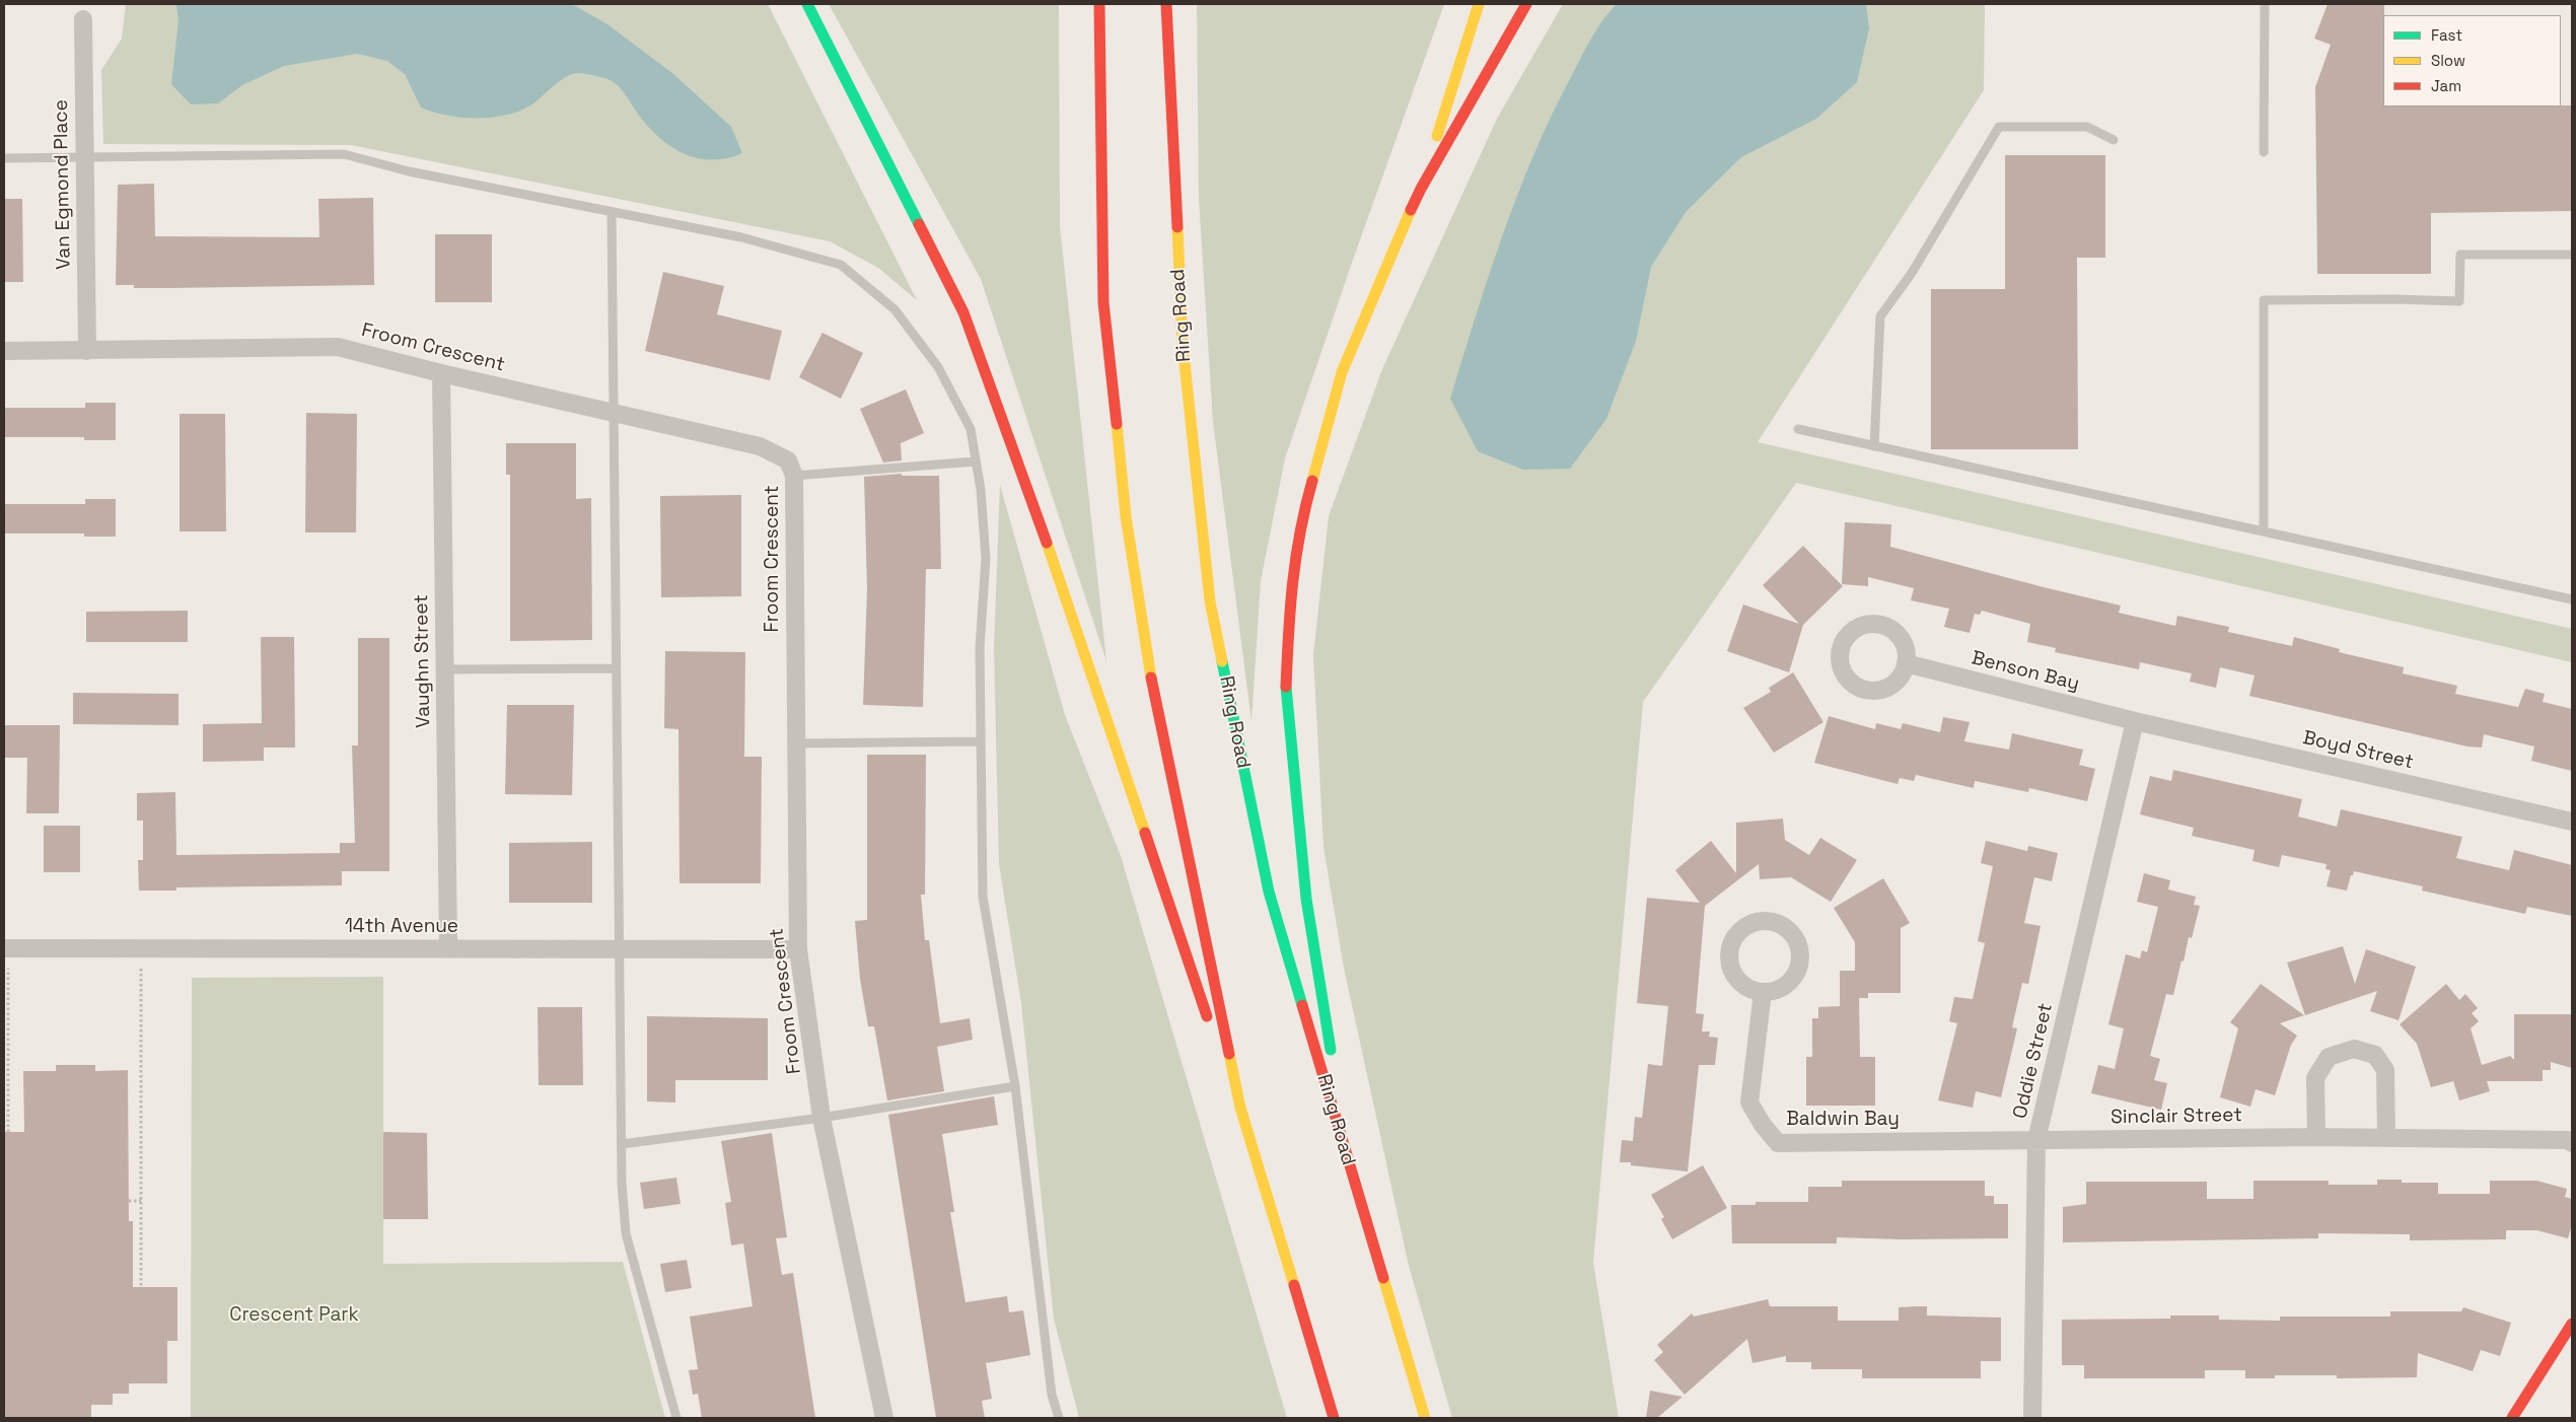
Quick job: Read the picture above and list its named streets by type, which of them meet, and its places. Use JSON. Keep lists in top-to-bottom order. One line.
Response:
{"streets":{"main road":["Ring Road"],"street":["Van Egmond Place","Froom Crescent","Vaughn Street","Benson Bay","Boyd Street","14th Avenue","Oddie Street","Sinclair Street","Baldwin Bay"]},"crossings":[["Van Egmond Place","Froom Crescent"],["Froom Crescent","Vaughn Street"],["Froom Crescent","14th Avenue"],["Vaughn Street","14th Avenue"],["Benson Bay","Boyd Street"],["Benson Bay","Oddie Street"],["Boyd Street","Oddie Street"],["Oddie Street","Sinclair Street"],["Oddie Street","Baldwin Bay"],["Sinclair Street","Baldwin Bay"]],"parks":["Crescent Park"],"legend":["Fast","Slow","Jam"]}
